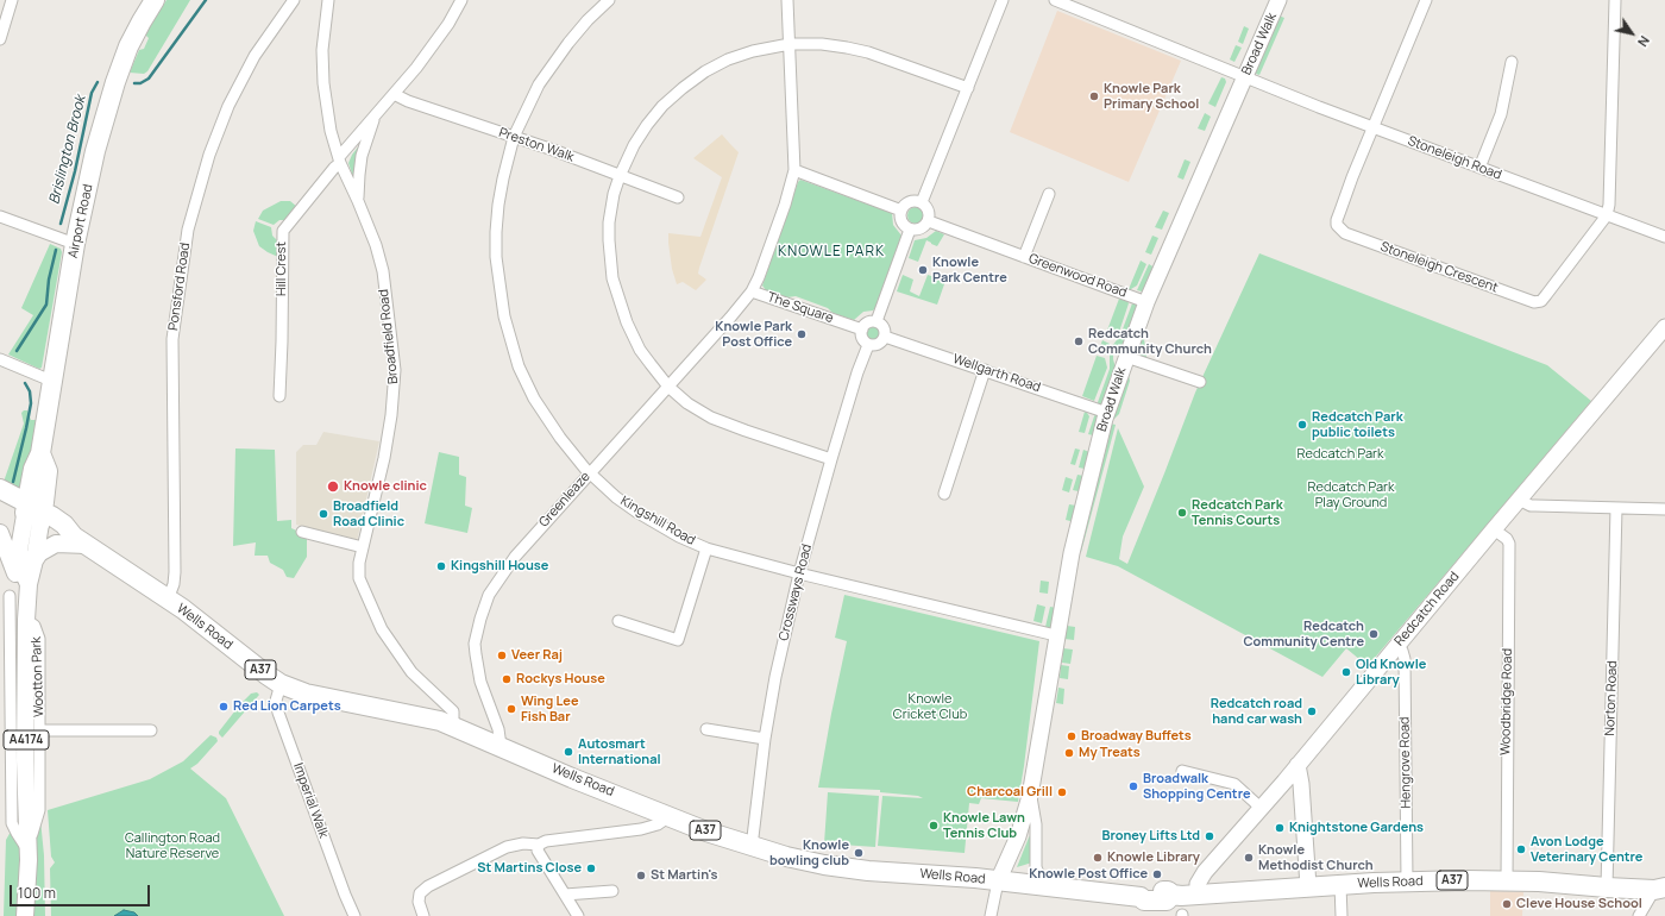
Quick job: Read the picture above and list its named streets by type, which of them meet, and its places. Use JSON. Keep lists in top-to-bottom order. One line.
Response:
{"streets":{"highway":["Airport Road","Wells Road","A37","A4174"],"main road":["Wootton Park"],"street":["Broad Walk","Preston Walk","Stoneleigh Road","Stoneleigh Crescent","Hill Crest","Greenwood Road","Ponsford Road","The Square","Broadfield Road","Wellgarth Road","Greenleaze","Kingshill Road","Crossways Road","Redcatch Road","Norton Road","Woodbridge Road","Hengrove Road","Imperial Walk"]},"crossings":[["Broad Walk","Stoneleigh Road"],["Broad Walk","Greenwood Road"],["Broad Walk","Wellgarth Road"],["Broad Walk","Kingshill Road"],["Broad Walk","Wells Road"],["Preston Walk","Hill Crest"],["Preston Walk","Kingshill Road"],["Stoneleigh Road","Stoneleigh Crescent"],["Airport Road","Wells Road"],["Airport Road","Wootton Park"],["Hill Crest","Broadfield Road"],["Ponsford Road","Wells Road"],["The Square","Wellgarth Road"],["The Square","Greenleaze"],["The Square","Crossways Road"],["Broadfield Road","Wells Road"],["Wellgarth Road","Crossways Road"],["Greenleaze","Kingshill Road"],["Greenleaze","Wells Road"],["Kingshill Road","Crossways Road"],["Crossways Road","Wells Road"],["Redcatch Road","Wells Road"],["Redcatch Road","Woodbridge Road"],["Redcatch Road","Hengrove Road"],["Wells Road","Wootton Park"],["Wells Road","Norton Road"],["Wells Road","Woodbridge Road"],["Wells Road","Hengrove Road"],["Wells Road","Imperial Walk"],["Wootton Park","A4174"]],"districts":["KNOWLE PARK"],"water":["Brislington Brook"],"parks":["Redcatch Park","Redcatch Park Play Ground","Knowle Cricket Club","Callington Road Nature Reserve"],"places":["Knowle Park Primary School","Knowle Park Centre","Knowle Park Post Office","Redcatch Community Church","Redcatch Park public toilets","Knowle clinic","Redcatch Park Tennis Courts","Broadfield Road Clinic","Kingshill House","Redcatch Community Centre","Veer Raj","Old Knowle Library","Rockys House","Red Lion Carpets","Wing Lee Fish Bar","Redcatch road hand car wash","Broadway Buffets","Autosmart International","My Treats","Broadwalk Shopping Centre","Charcoal Grill","Knowle Lawn Tennis Club","Knightstone Gardens","Broney Lifts Ltd","Avon Lodge Veterinary Centre","Knowle bowling club","Knowle Library","Knowle Methodist Church","St Martins Close","Knowle Post Office","St Martin's","Cleve House School"],"scale_bar":"100 m","north":"bottom right"}
